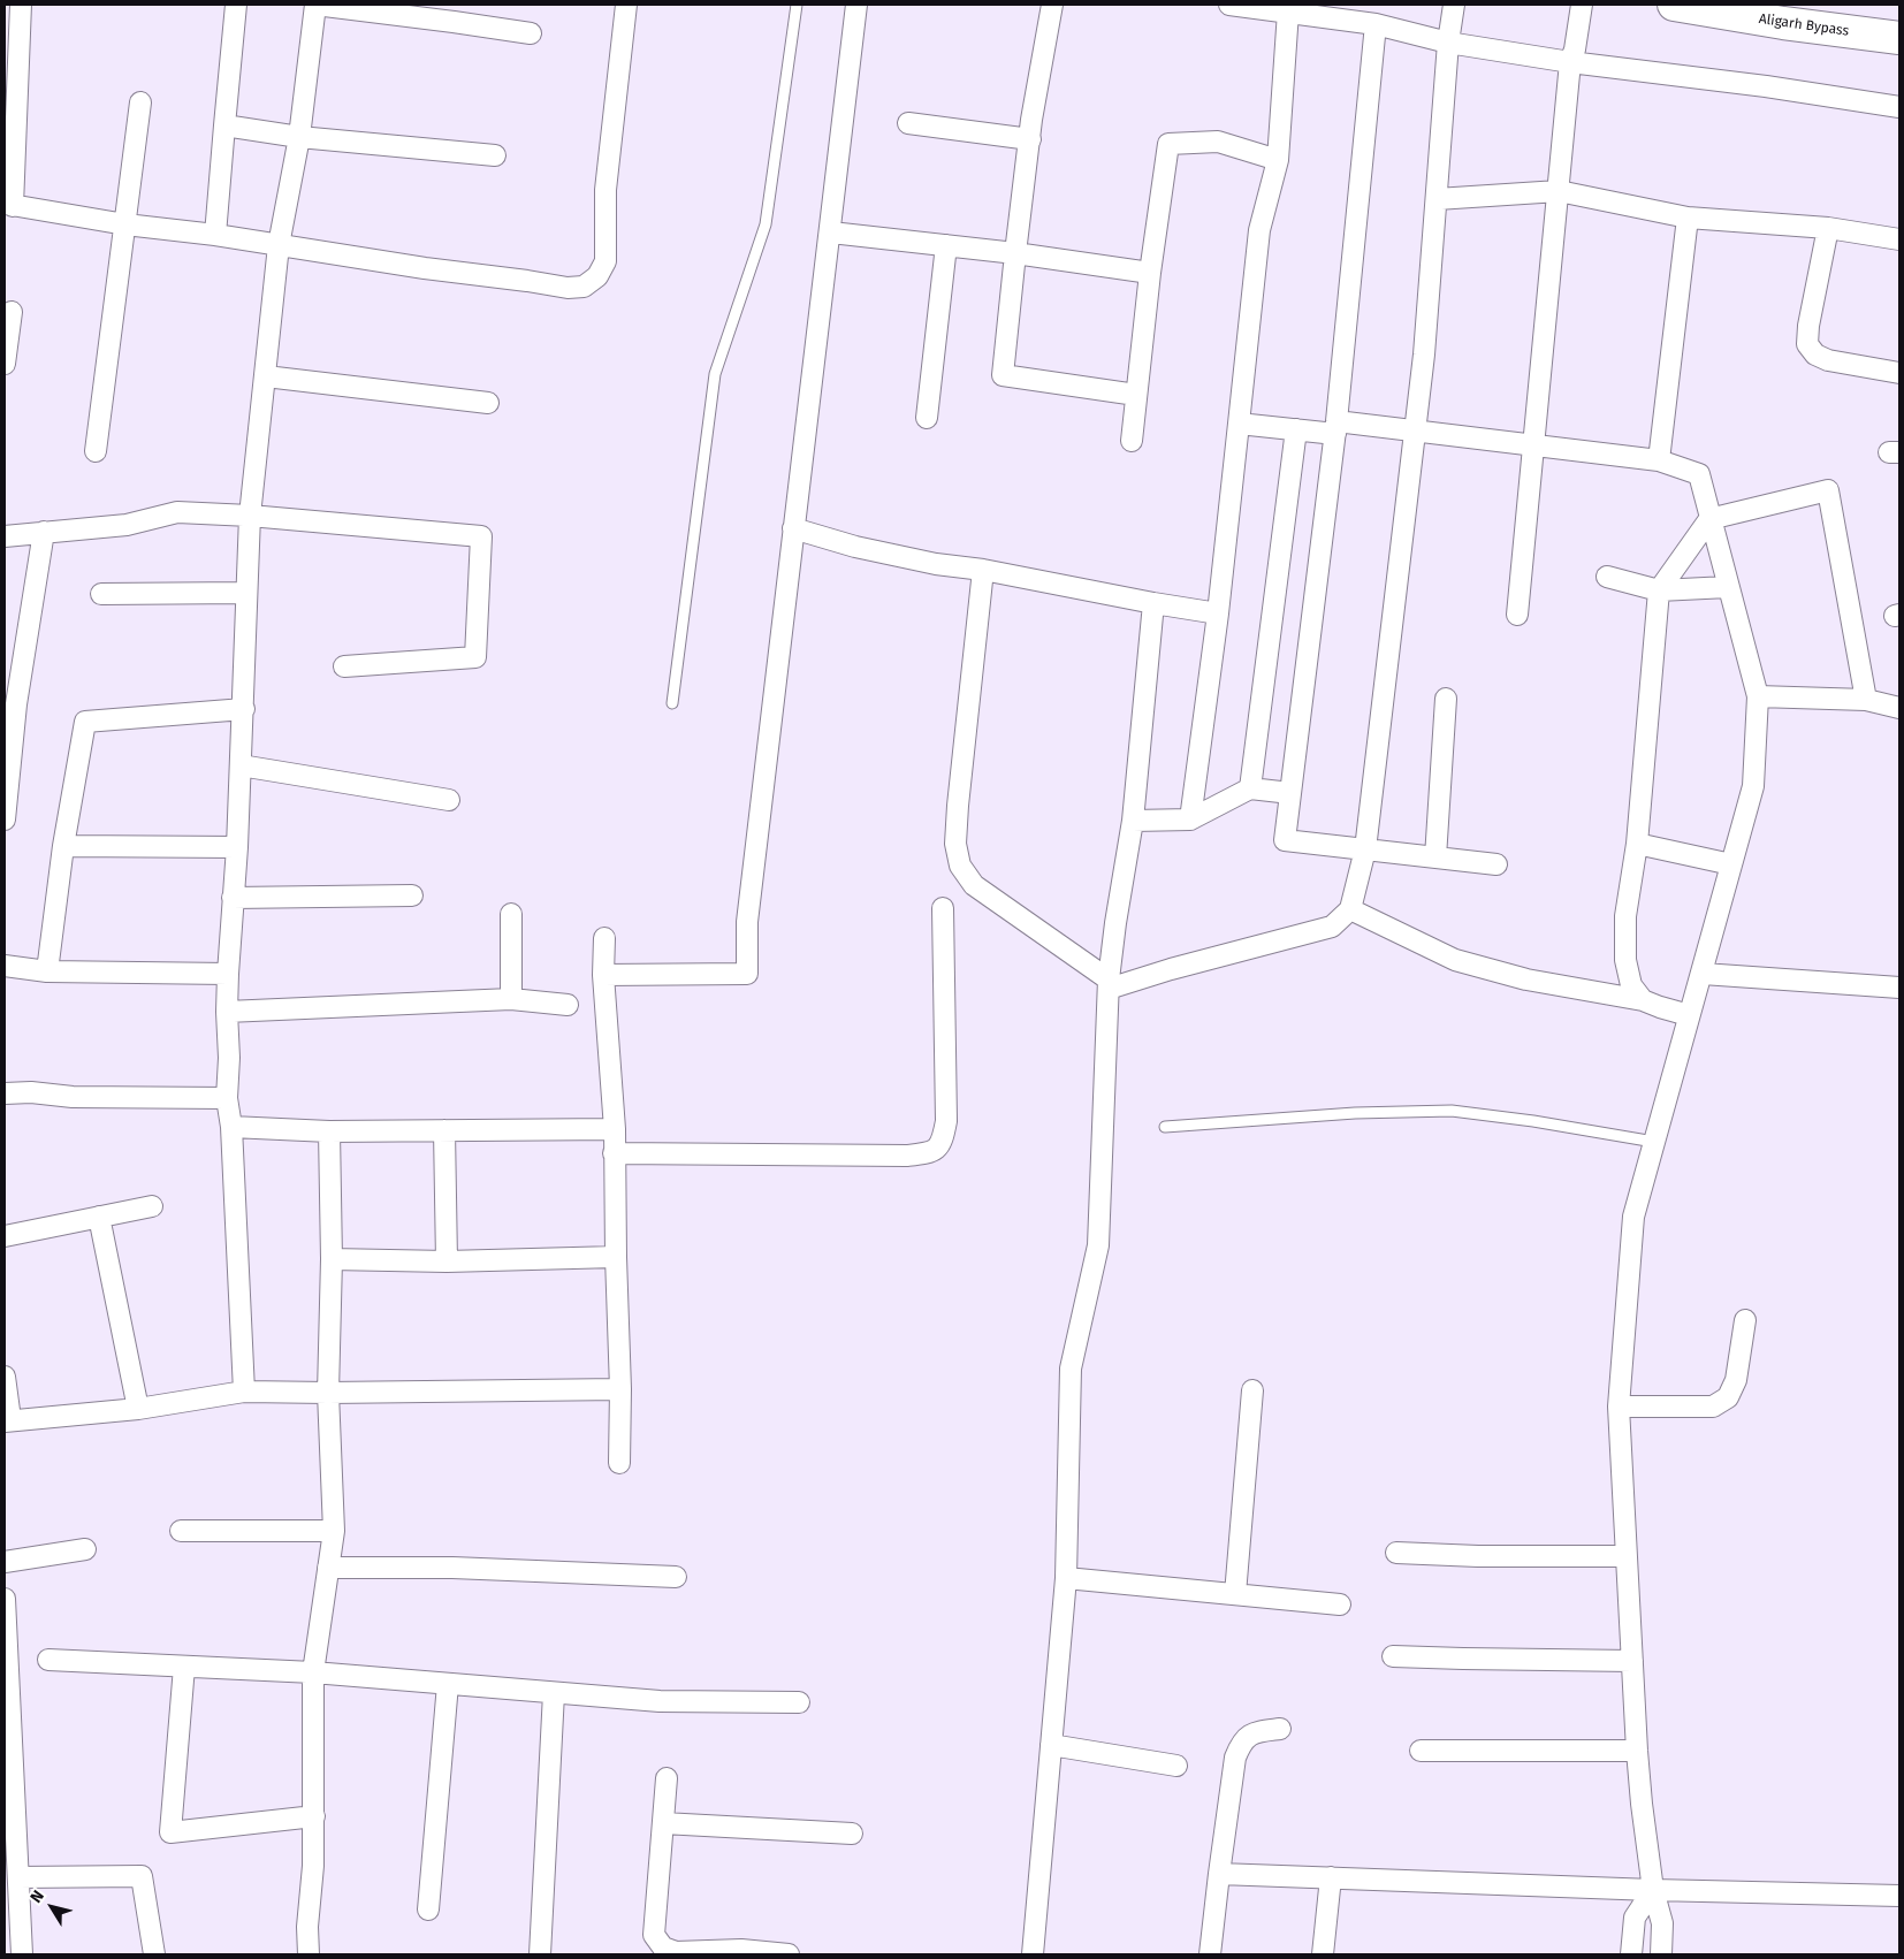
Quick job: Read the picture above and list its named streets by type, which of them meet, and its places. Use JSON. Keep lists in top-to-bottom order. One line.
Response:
{"streets":{"highway":["Aligarh Bypass"]},"north":"top left"}
